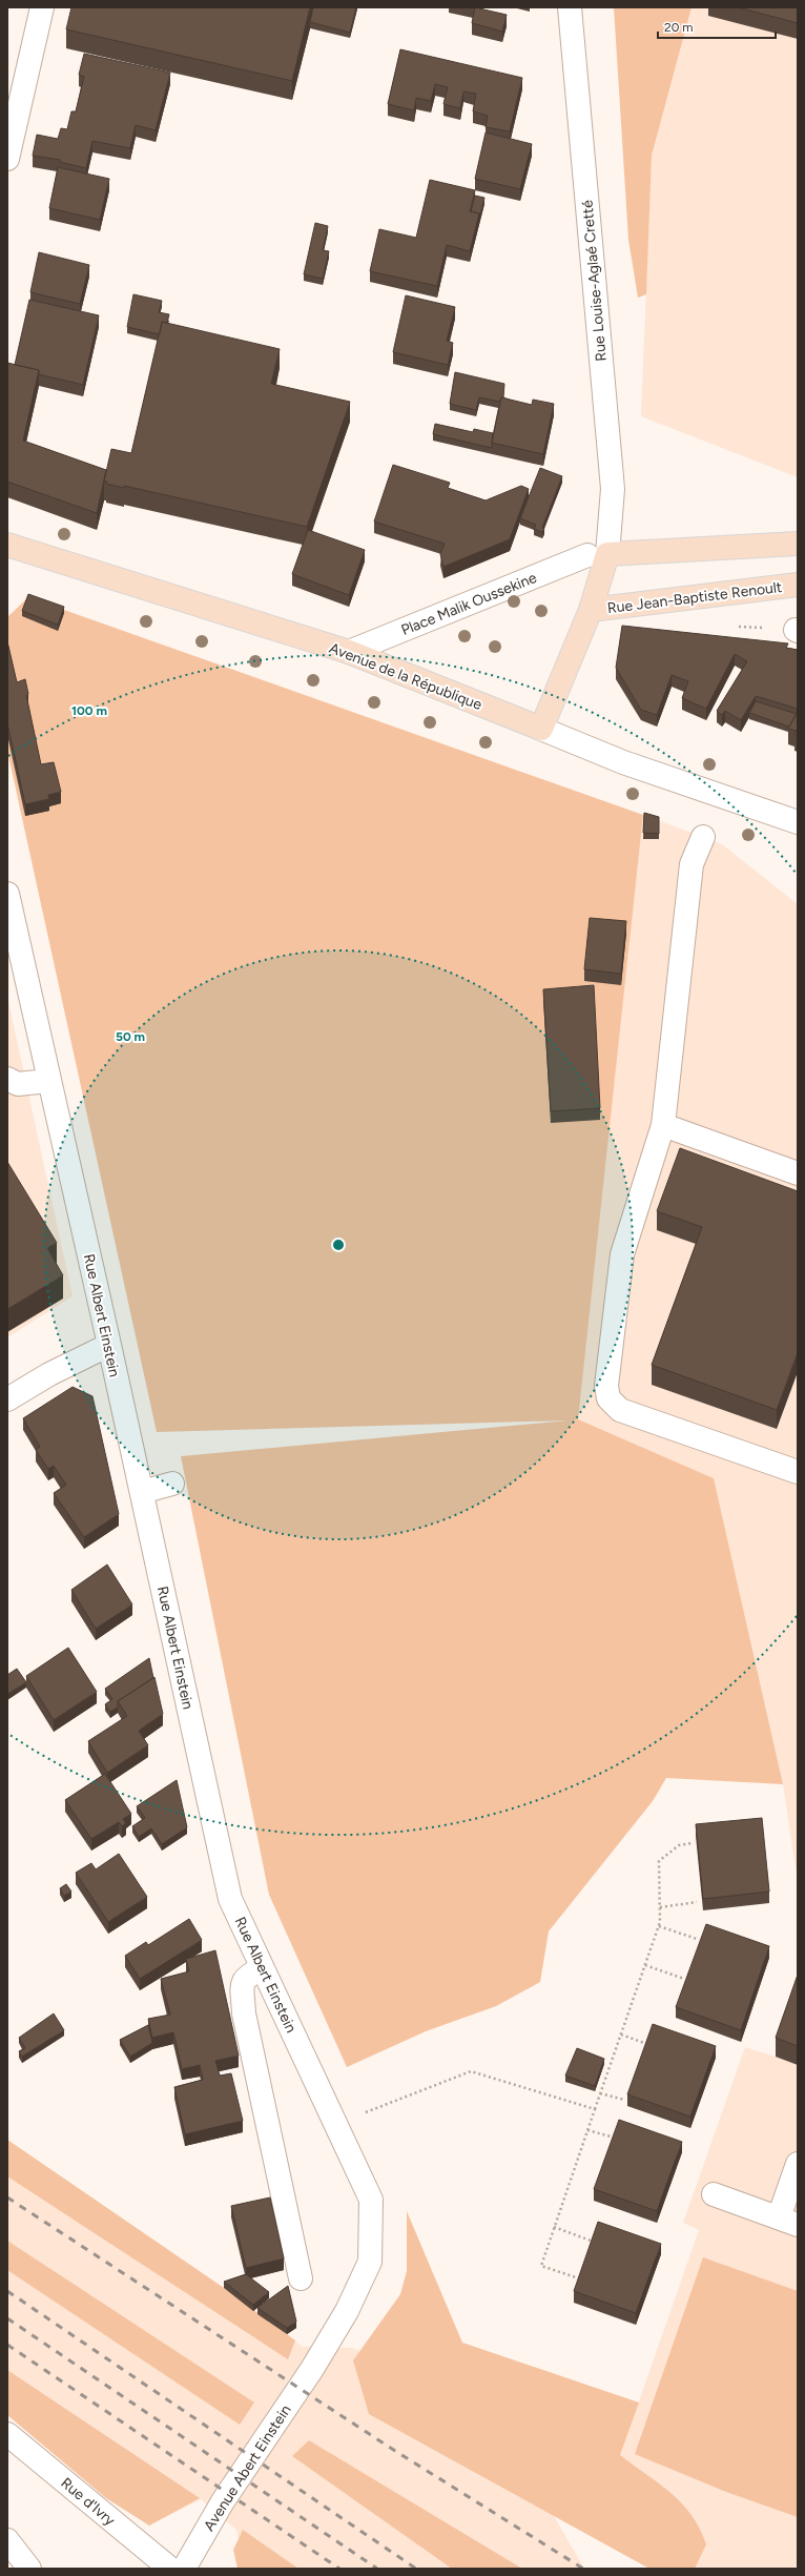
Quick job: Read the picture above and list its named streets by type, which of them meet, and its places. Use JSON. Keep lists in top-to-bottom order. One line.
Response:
{"streets":{"main road":["Rue Jean-Baptiste Renoult","Avenue de la République"],"street":["Rue Louise-Aglaé Cretté","Place Malik Oussekine","Rue Albert Einstein","Avenue Abert Einstein","Rue d'Ivry"]},"crossings":[["Rue Louise-Aglaé Cretté","Rue Jean-Baptiste Renoult"],["Rue Louise-Aglaé Cretté","Place Malik Oussekine"],["Rue Jean-Baptiste Renoult","Place Malik Oussekine"],["Rue Jean-Baptiste Renoult","Avenue de la République"],["Place Malik Oussekine","Avenue de la République"],["Rue Albert Einstein","Avenue Abert Einstein"]],"scale_bar":"20 m","rings":["100 m","50 m"]}
